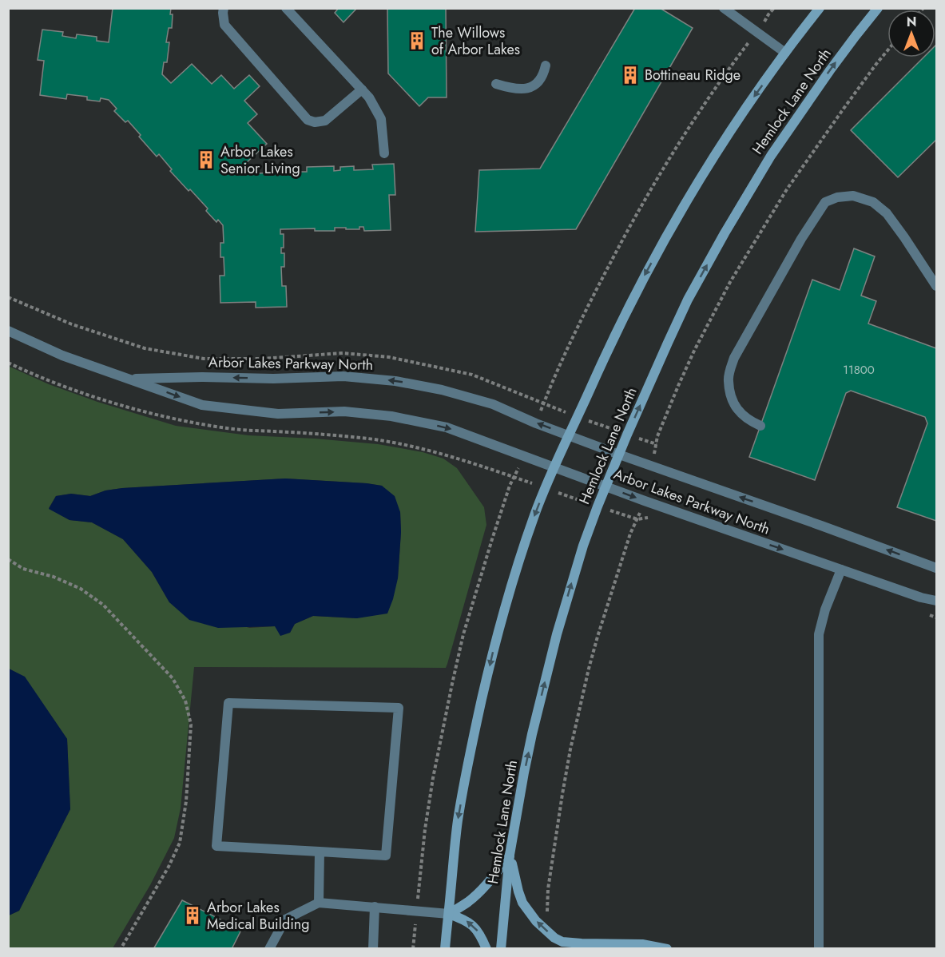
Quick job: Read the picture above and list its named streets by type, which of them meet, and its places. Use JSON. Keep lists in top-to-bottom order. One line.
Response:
{"streets":{"main road":["Hemlock Lane North"],"street":["Arbor Lakes Parkway North"]},"crossings":[["Hemlock Lane North","Arbor Lakes Parkway North"]],"places":{"building":["The Willows of Arbor Lakes","Bottineau Ridge","Arbor Lakes Senior Living","Arbor Lakes Medical Building"]},"house_numbers":["11800"],"north":"top"}
